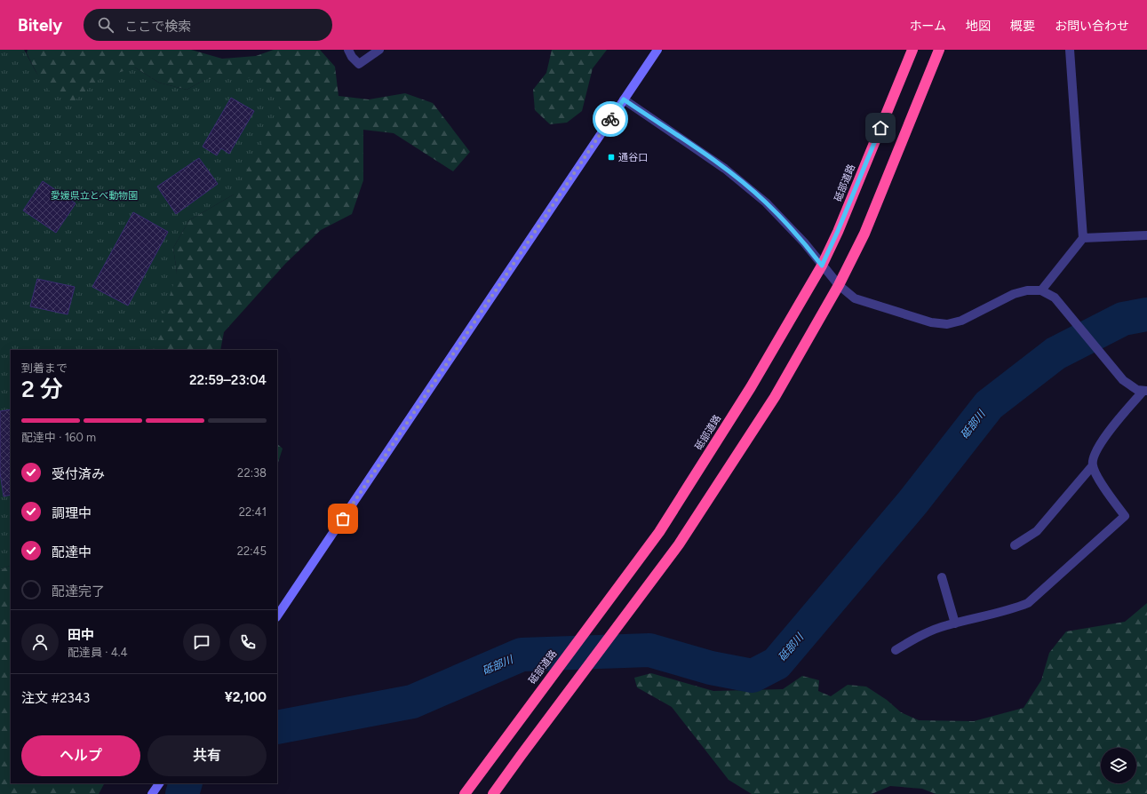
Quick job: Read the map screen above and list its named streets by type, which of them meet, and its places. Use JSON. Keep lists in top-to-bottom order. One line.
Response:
{"streets":{"highway":["砥部道路"]},"water":["砥部川"],"parks":["愛媛県立とべ動物園"],"places":{"transit":["通谷口"]},"page":{"header":"Bitely","search":"ここで検索","nav":["ホーム","地図","概要","お問い合わせ"],"heading":["2 分","到着まで","22:59–23:04"],"panel":["田中","配達員 · 4.4","注文 #2343","¥2,100"],"bar":"配達中 · 160 m","list":[["受付済み","22:38"],["調理中","22:41"],["配達中","22:45"],"配達完了"],"buttons":["ヘルプ","共有"]}}
